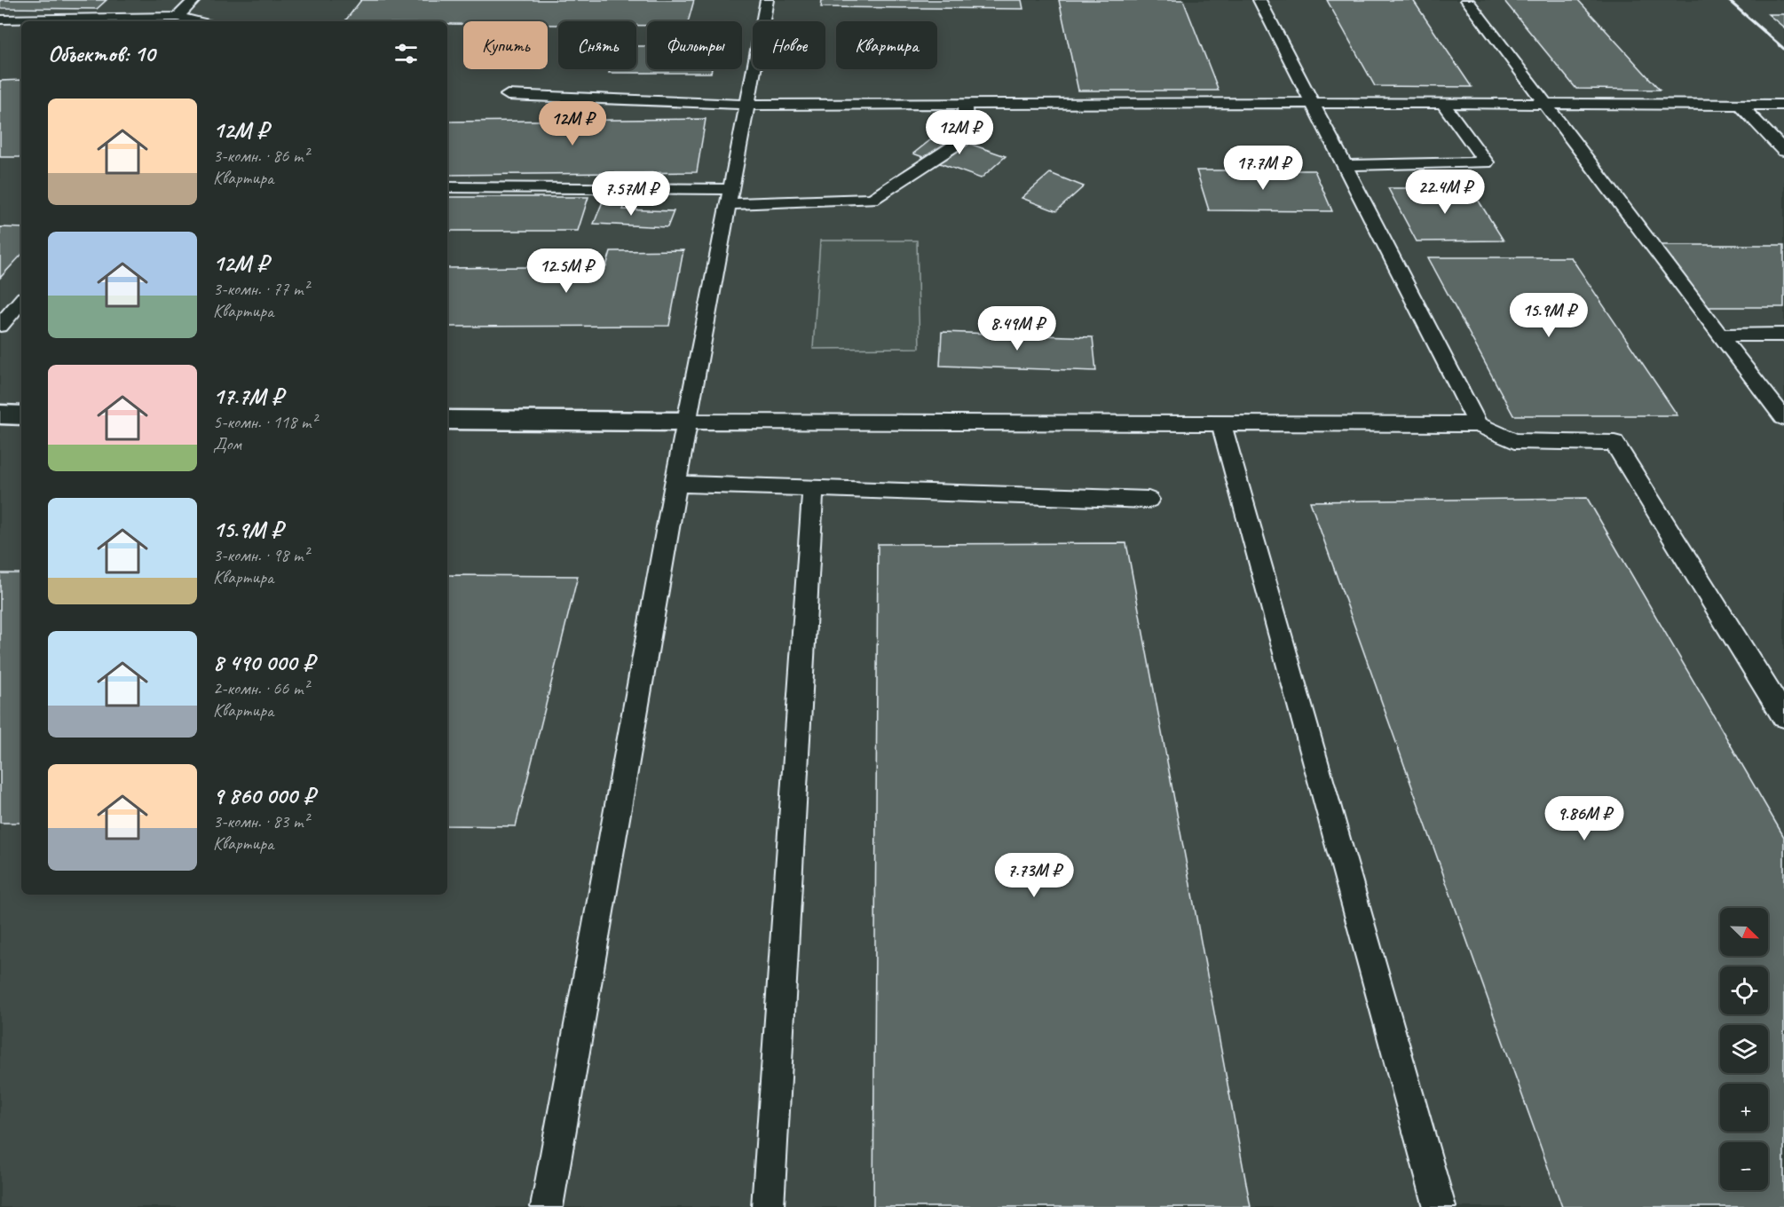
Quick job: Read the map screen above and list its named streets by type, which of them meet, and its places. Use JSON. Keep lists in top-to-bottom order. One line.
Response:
{"north":"bottom right","page":{"chip":["Купить","Снять","Фильтры","Новое","Квартира"],"heading":"Объектов: 10","list":[{"name":"12M ₽","note":"3-комн. · 86 m² · Квартира"},{"name":"12M ₽","note":"3-комн. · 77 m² · Квартира"},{"name":"17.7M ₽","note":"5-комн. · 118 m² · Дом"},{"name":"15.9M ₽","note":"3-комн. · 98 m² · Квартира"},{"name":"8 490 000 ₽","note":"2-комн. · 66 m² · Квартира"},{"name":"9 860 000 ₽","note":"3-комн. · 83 m² · Квартира"}],"price":["12M ₽","12M ₽","17.7M ₽","22.4M ₽","7.57M ₽","12.5M ₽","15.9M ₽","8.49M ₽","9.86M ₽","7.73M ₽"],"map_buttons":["+","−"]}}
